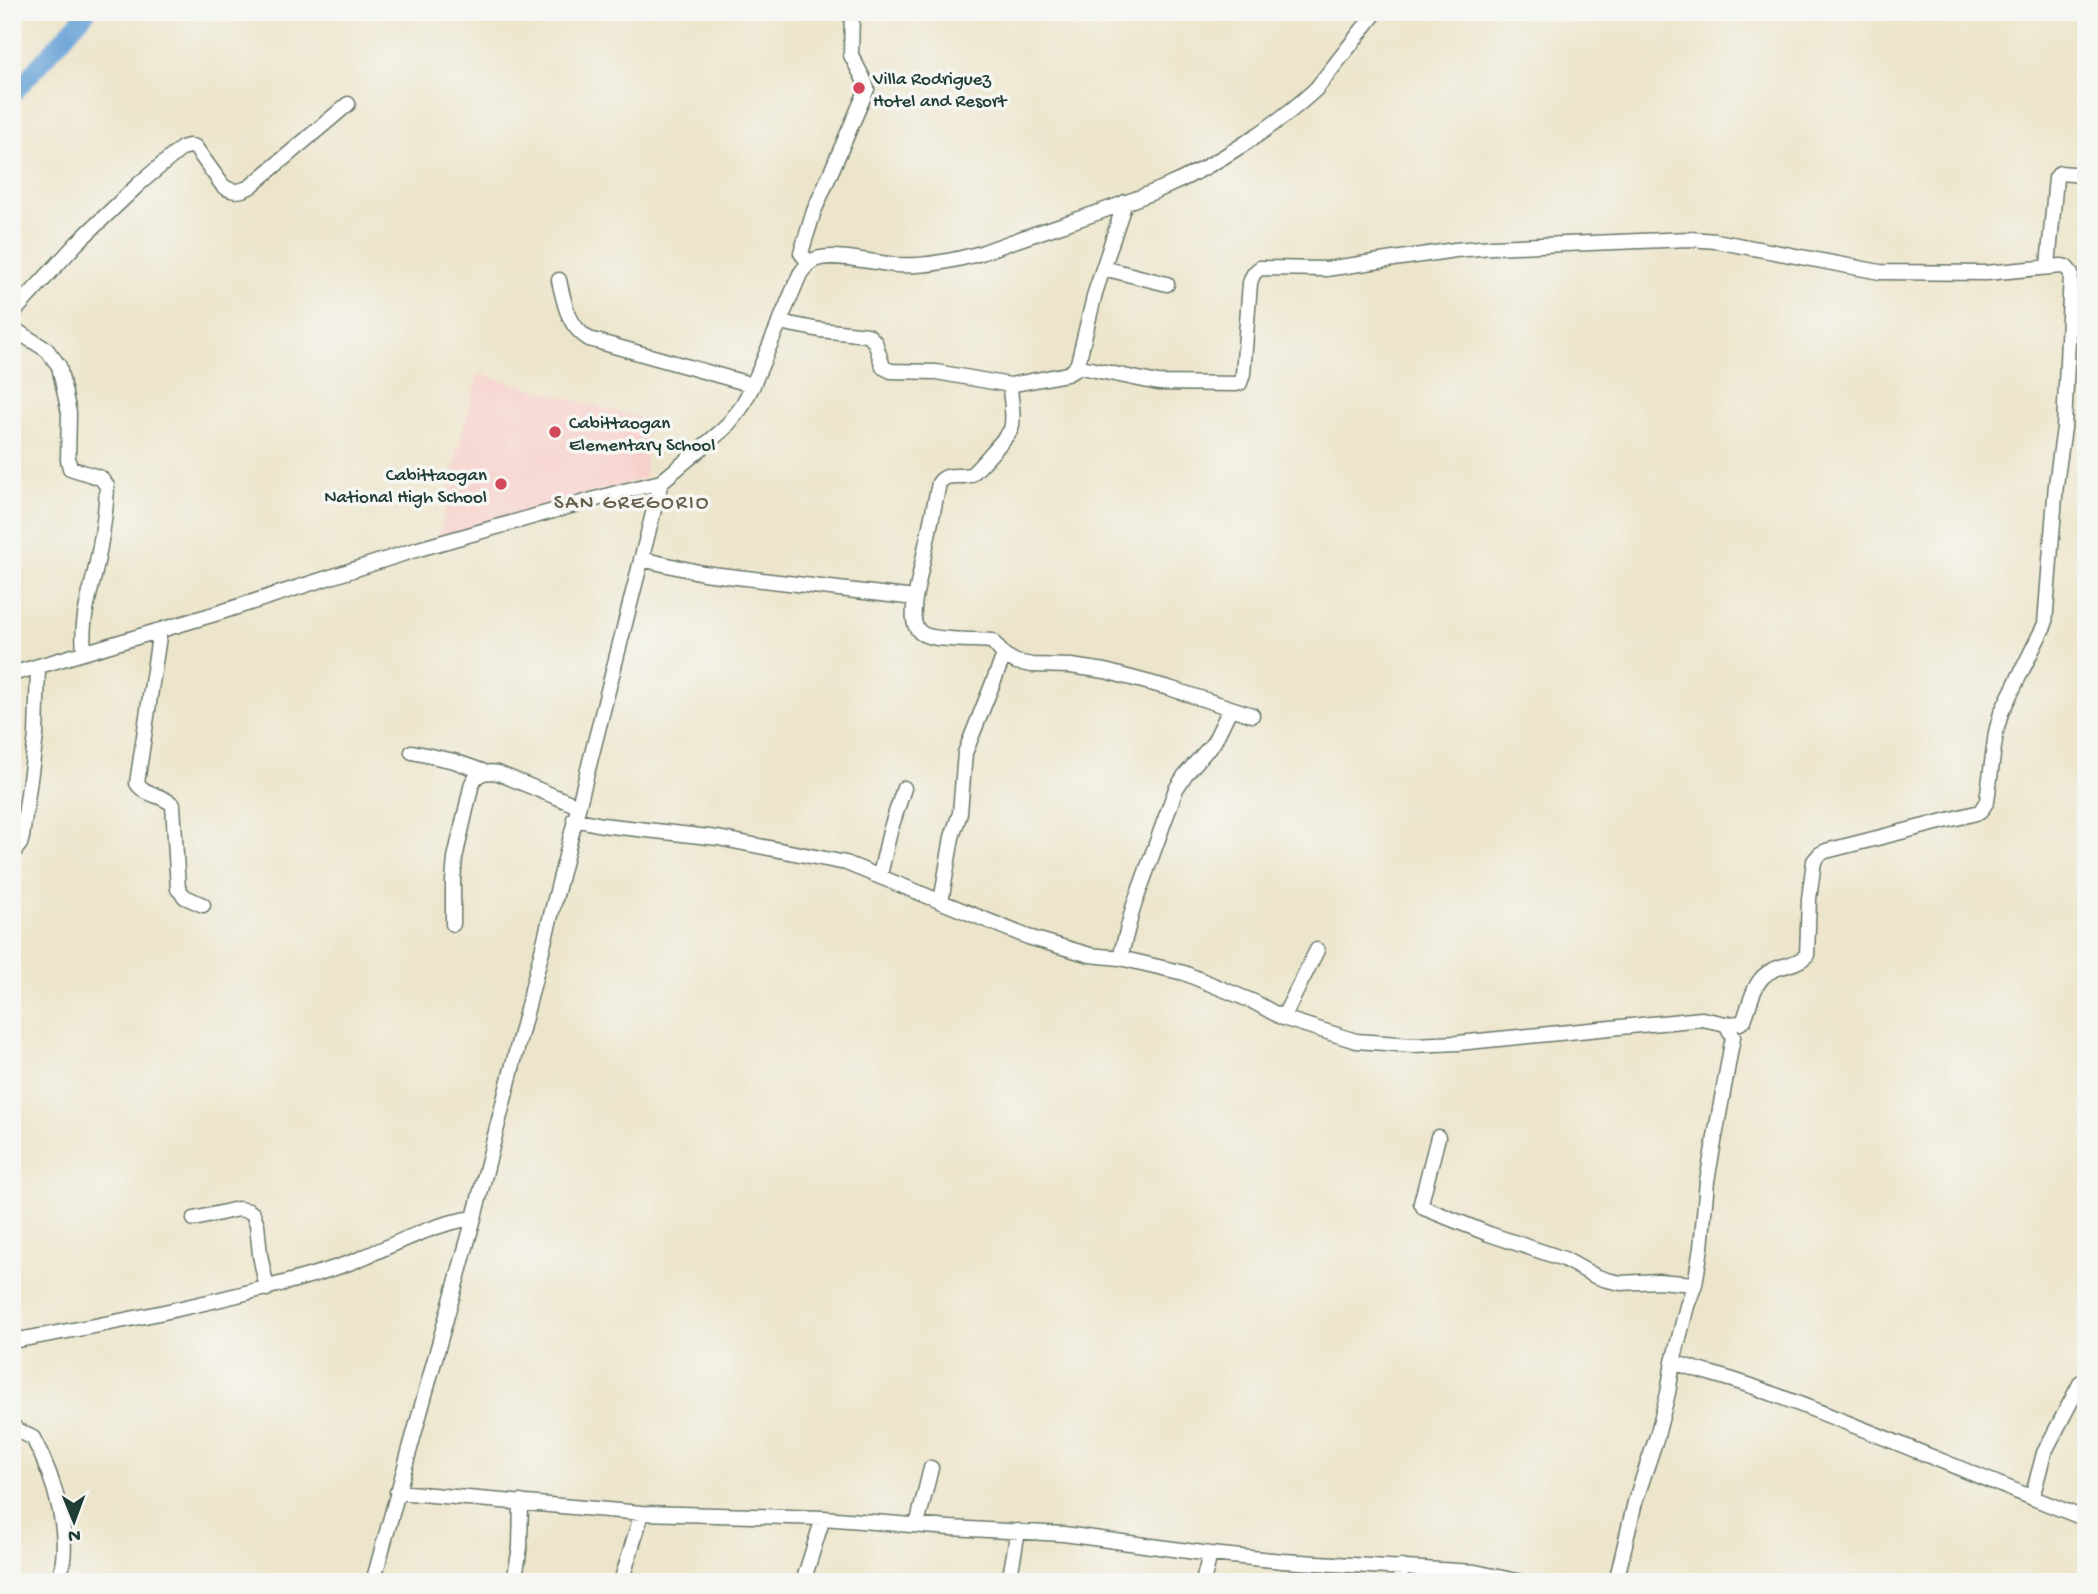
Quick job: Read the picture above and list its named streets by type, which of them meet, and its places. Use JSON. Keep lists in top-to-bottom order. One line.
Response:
{"districts":["SAN GREGORIO"],"places":["Villa Rodriguez Hotel and Resort","Cabittaogan Elementary School","Cabittaogan National High School"],"north":"bottom"}
